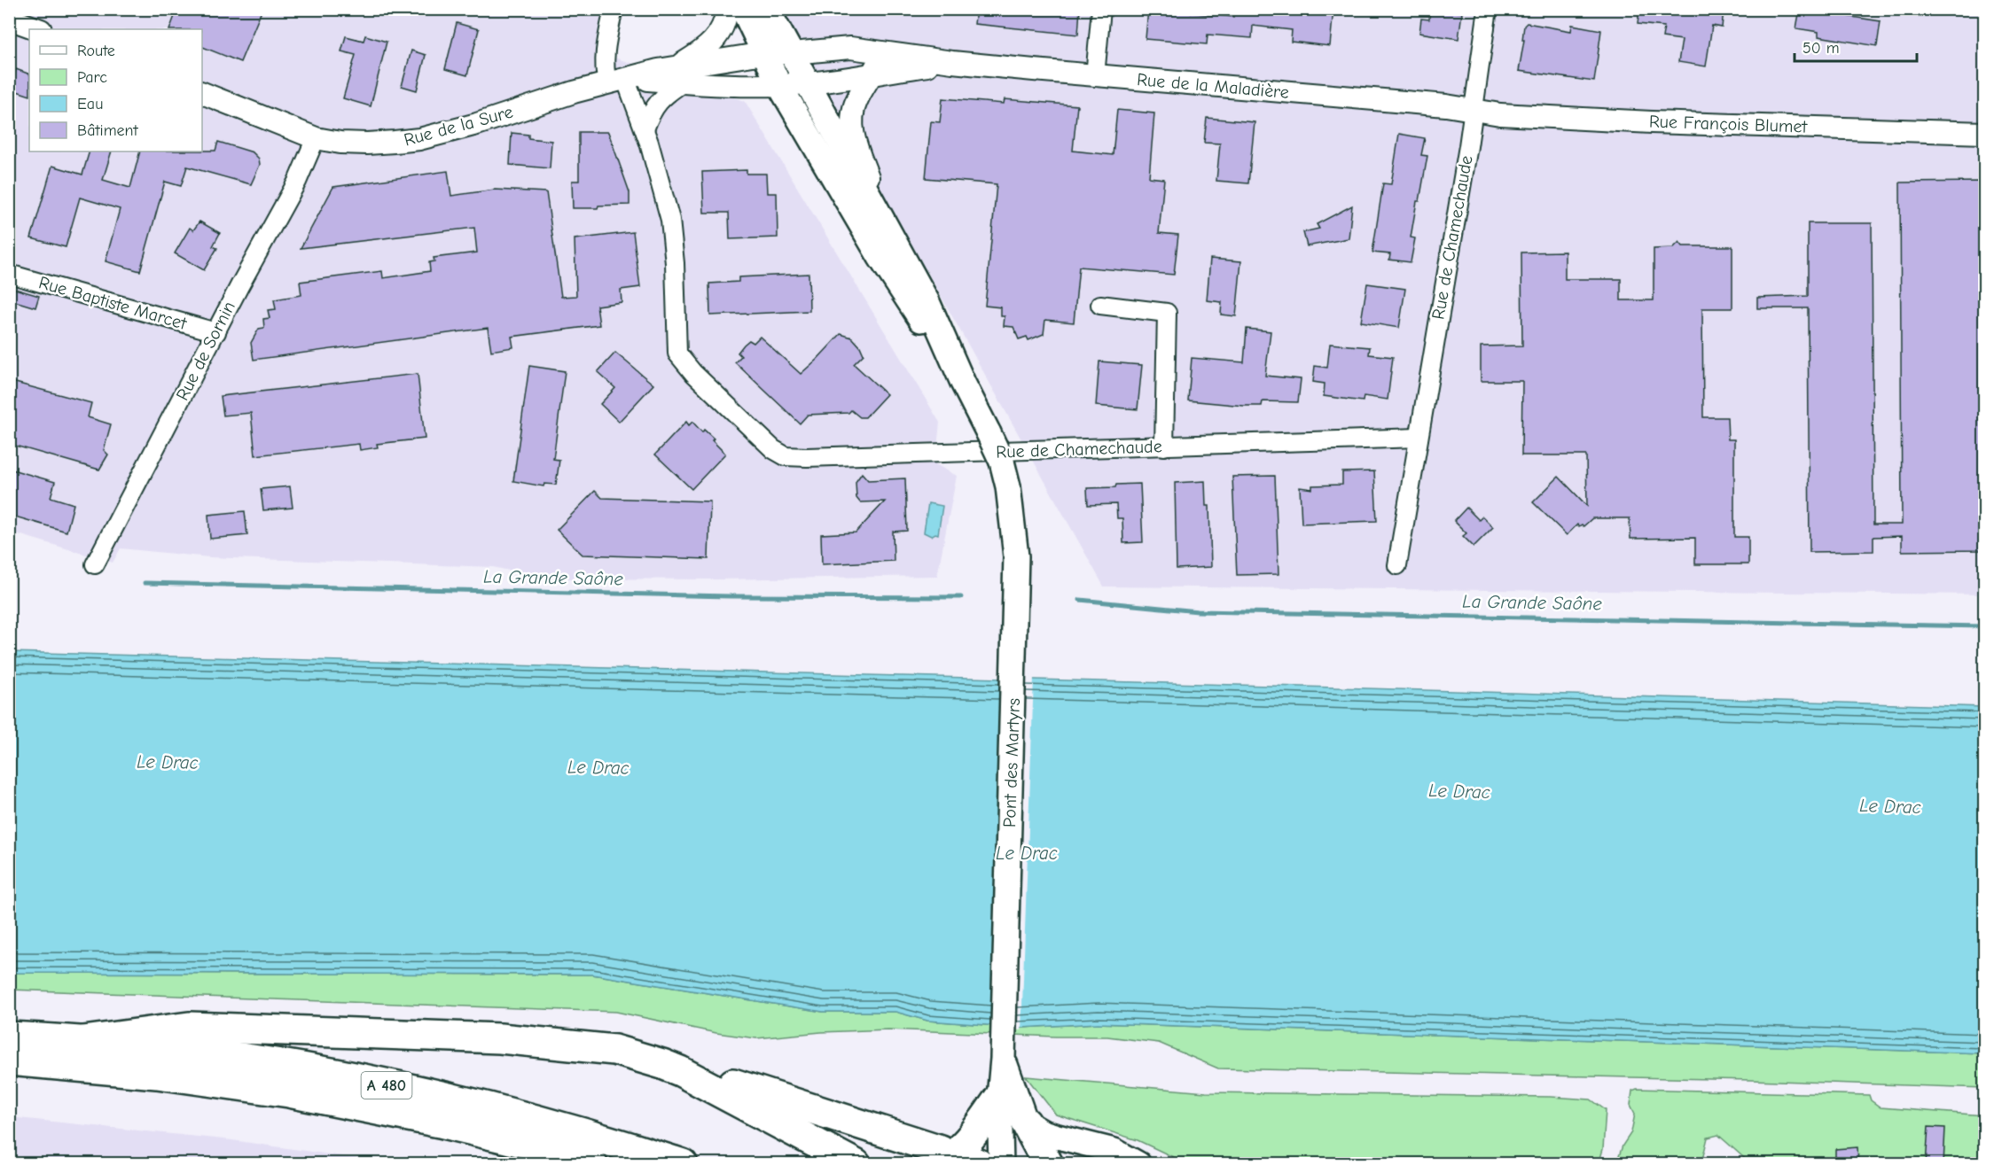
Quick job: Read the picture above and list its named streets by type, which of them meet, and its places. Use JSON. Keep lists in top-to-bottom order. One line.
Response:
{"streets":{"highway":["A 480"],"main road":["Pont des Martyrs"],"street":["Rue de la Maladière","Rue François Blumet","Rue de la Sure","Rue de Chamechaude","Rue Baptiste Marcet","Rue de Sornin"]},"crossings":[["Rue de la Maladière","Rue François Blumet"],["Rue de la Maladière","Rue de la Sure"],["Rue de la Maladière","Rue de Chamechaude"],["Rue François Blumet","Rue de Chamechaude"],["Rue de la Sure","Rue de Chamechaude"],["Rue de la Sure","Rue de Sornin"],["Rue Baptiste Marcet","Rue de Sornin"]],"water":["La Grande Saône","Le Drac"],"legend":["Route","Parc","Eau","Bâtiment"],"scale_bar":"50 m"}
